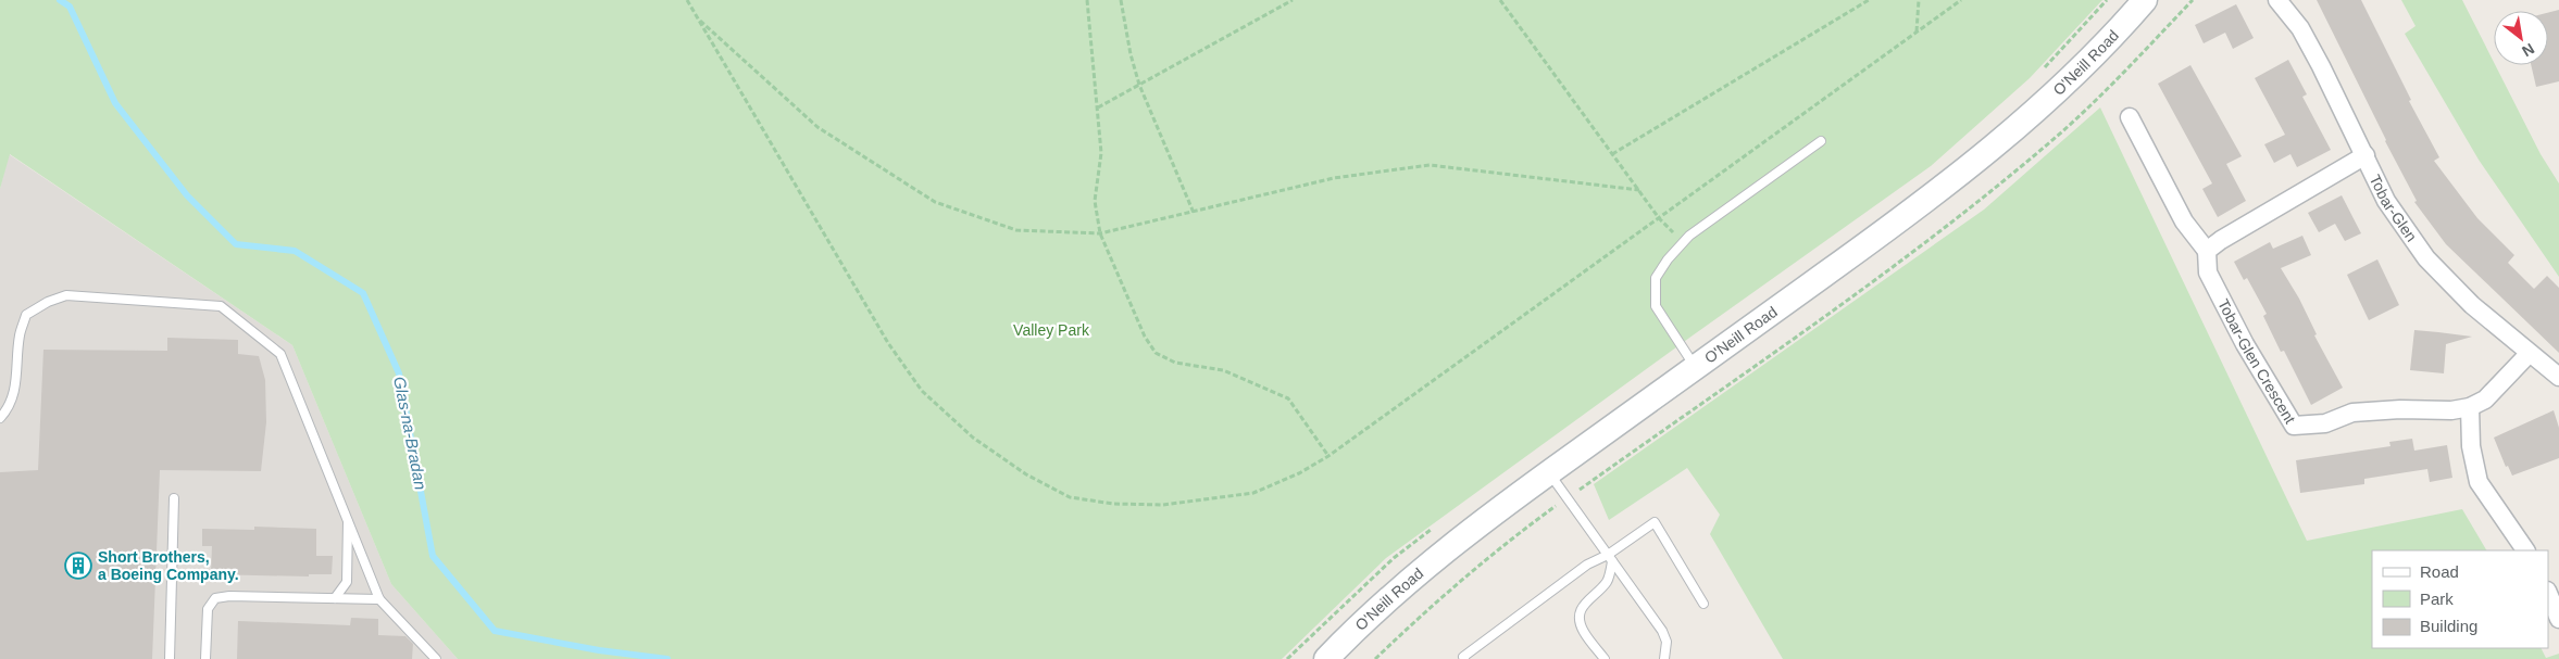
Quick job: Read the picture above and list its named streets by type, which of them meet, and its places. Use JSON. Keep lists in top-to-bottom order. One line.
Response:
{"streets":{"main road":["O'Neill Road"],"street":["Tobar-Glen","Tobar-Glen Crescent"]},"crossings":[["Tobar-Glen","Tobar-Glen Crescent"]],"water":["Glas-na-Bradan"],"parks":["Valley Park"],"places":{"building":["Short Brothers, a Boeing Company."]},"legend":["Road","Park","Building"],"north":"bottom right"}
